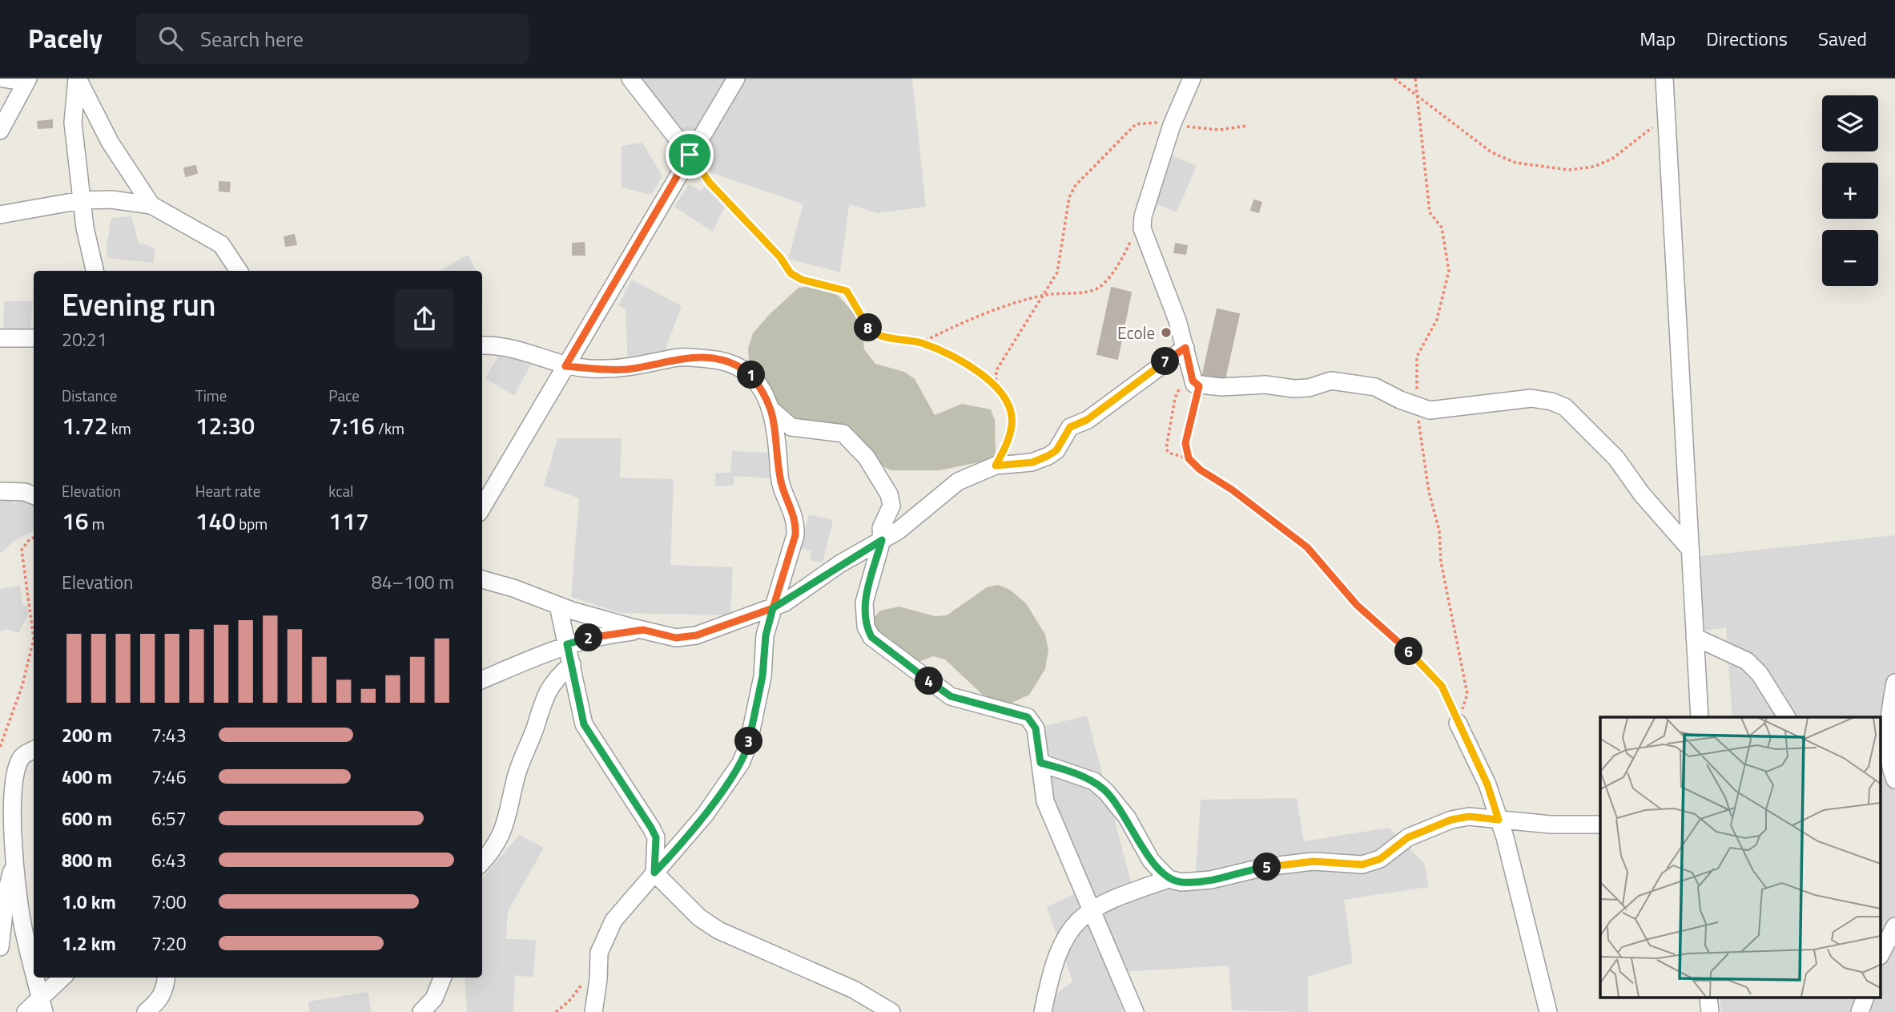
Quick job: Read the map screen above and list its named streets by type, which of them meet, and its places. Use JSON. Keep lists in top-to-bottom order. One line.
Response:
{"places":["Ecole"],"page":{"header":"Pacely","search":"Search here","nav":["Map","Directions","Saved"],"map_buttons":["+","−"],"heading":["Evening run","20:21"],"pins":["8","7","1","2","6","4","3","5"],"stats":[["Distance","1.72 km"],["Time","12:30"],["Pace","7:16 /km"],["Elevation","16 m"],["Heart rate","140 bpm"],["kcal","117"]],"chart":["Elevation","84–100 m"],"list":[{"name":"200 m","note":"7:43"},{"name":"400 m","note":"7:46"},{"name":"600 m","note":"6:57"},{"name":"800 m","note":"6:43"},{"name":"1.0 km","note":"7:00"},{"name":"1.2 km","note":"7:20"}]}}
